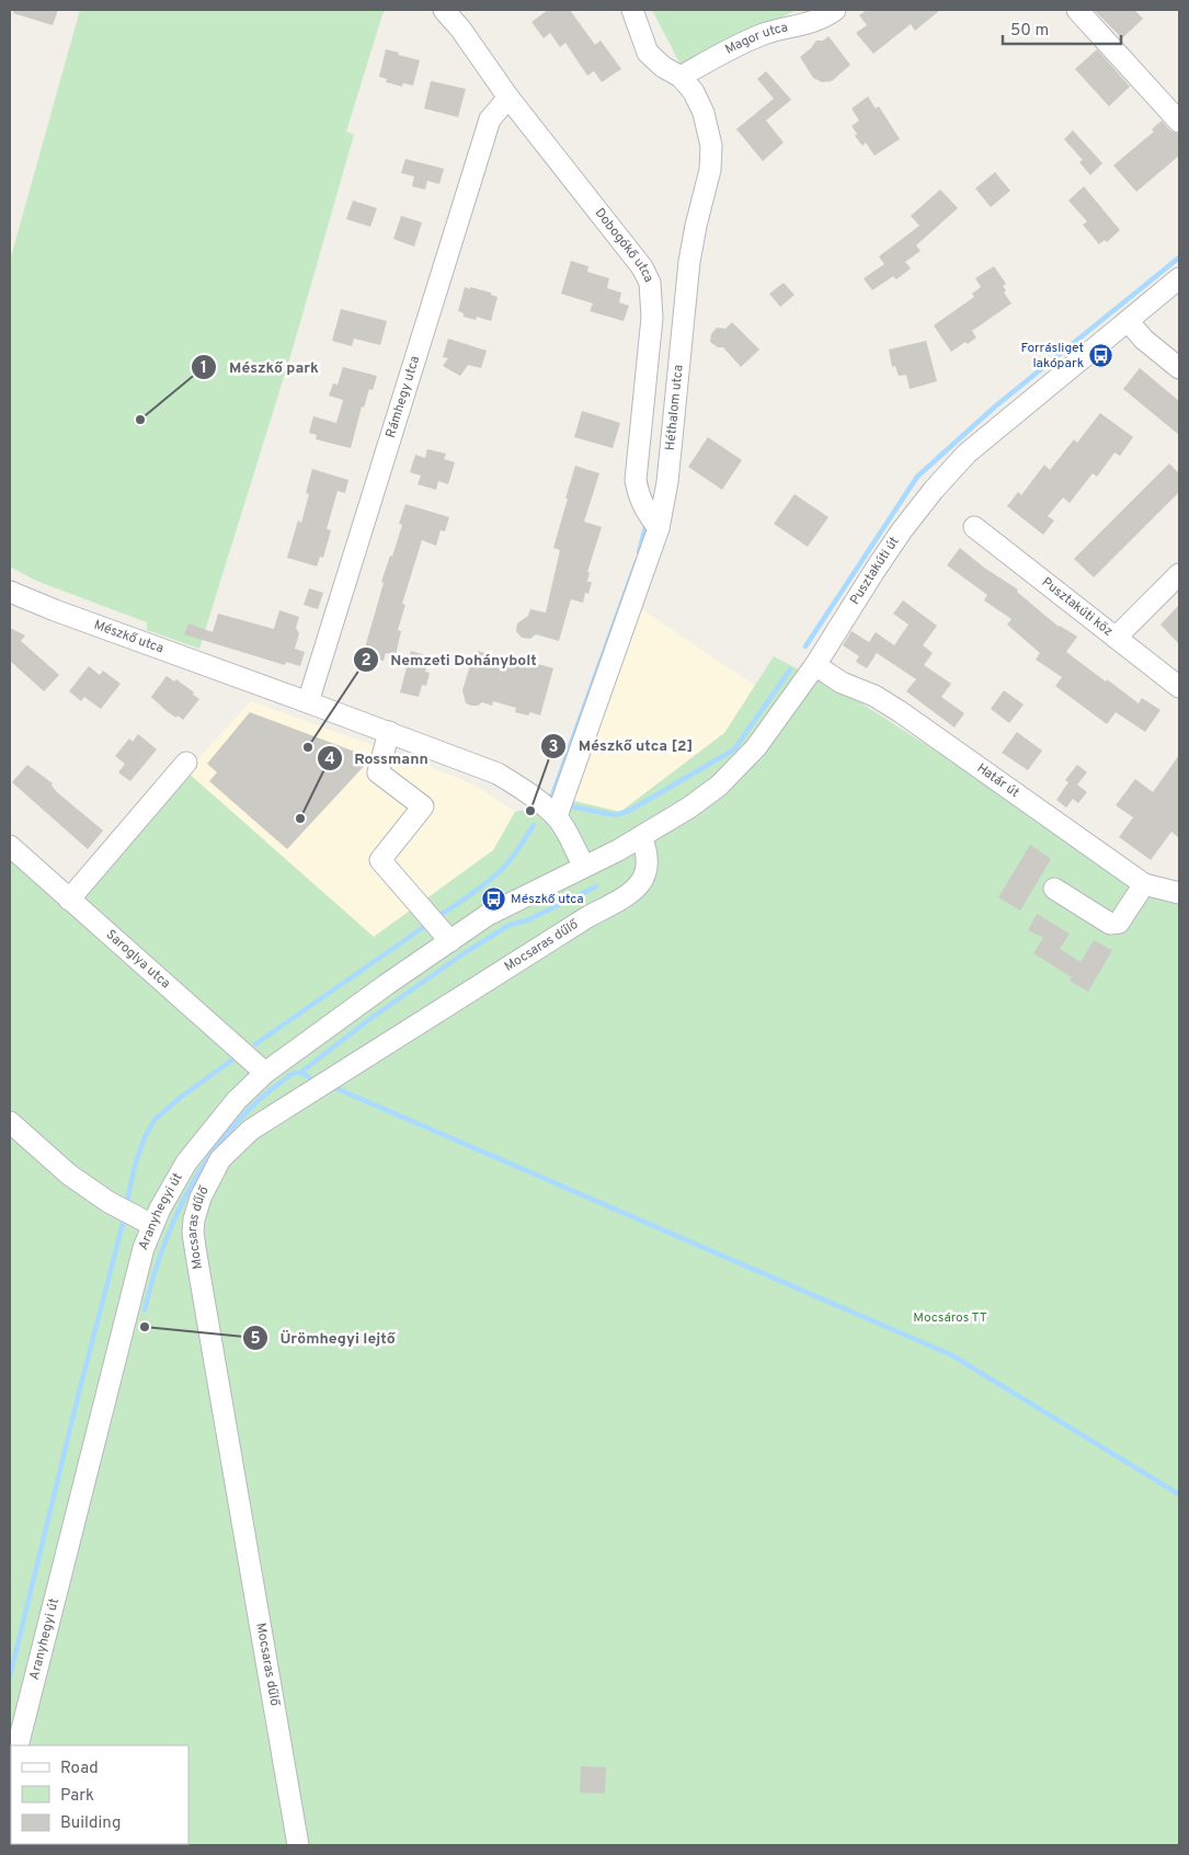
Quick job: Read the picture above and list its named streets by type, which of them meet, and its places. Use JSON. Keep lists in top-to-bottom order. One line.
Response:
{"streets":{"street":["Magor utca","Dobogókő utca","Rámhegy utca","Héthalom utca","Pusztakúti út","Pusztakúti köz","Mészkő utca","Határ út","Mocsaras dűlő","Saroglya utca","Aranyhegyi út"]},"crossings":[["Magor utca","Héthalom utca"],["Dobogókő utca","Rámhegy utca"],["Dobogókő utca","Héthalom utca"],["Rámhegy utca","Mészkő utca"],["Héthalom utca","Mészkő utca"],["Pusztakúti út","Mészkő utca"],["Pusztakúti út","Határ út"],["Pusztakúti út","Mocsaras dűlő"],["Pusztakúti út","Aranyhegyi út"],["Mészkő utca","Aranyhegyi út"],["Saroglya utca","Aranyhegyi út"]],"parks":["Mocsáros TT"],"places":{"bus stop":["Forrásliget lakópark","Mészkő utca"],"other":["Mészkő park","Nemzeti Dohánybolt","Mészkő utca [2]","Rossmann","Ürömhegyi lejtő"]},"legend":["Road","Park","Building"],"scale_bar":"50 m"}
